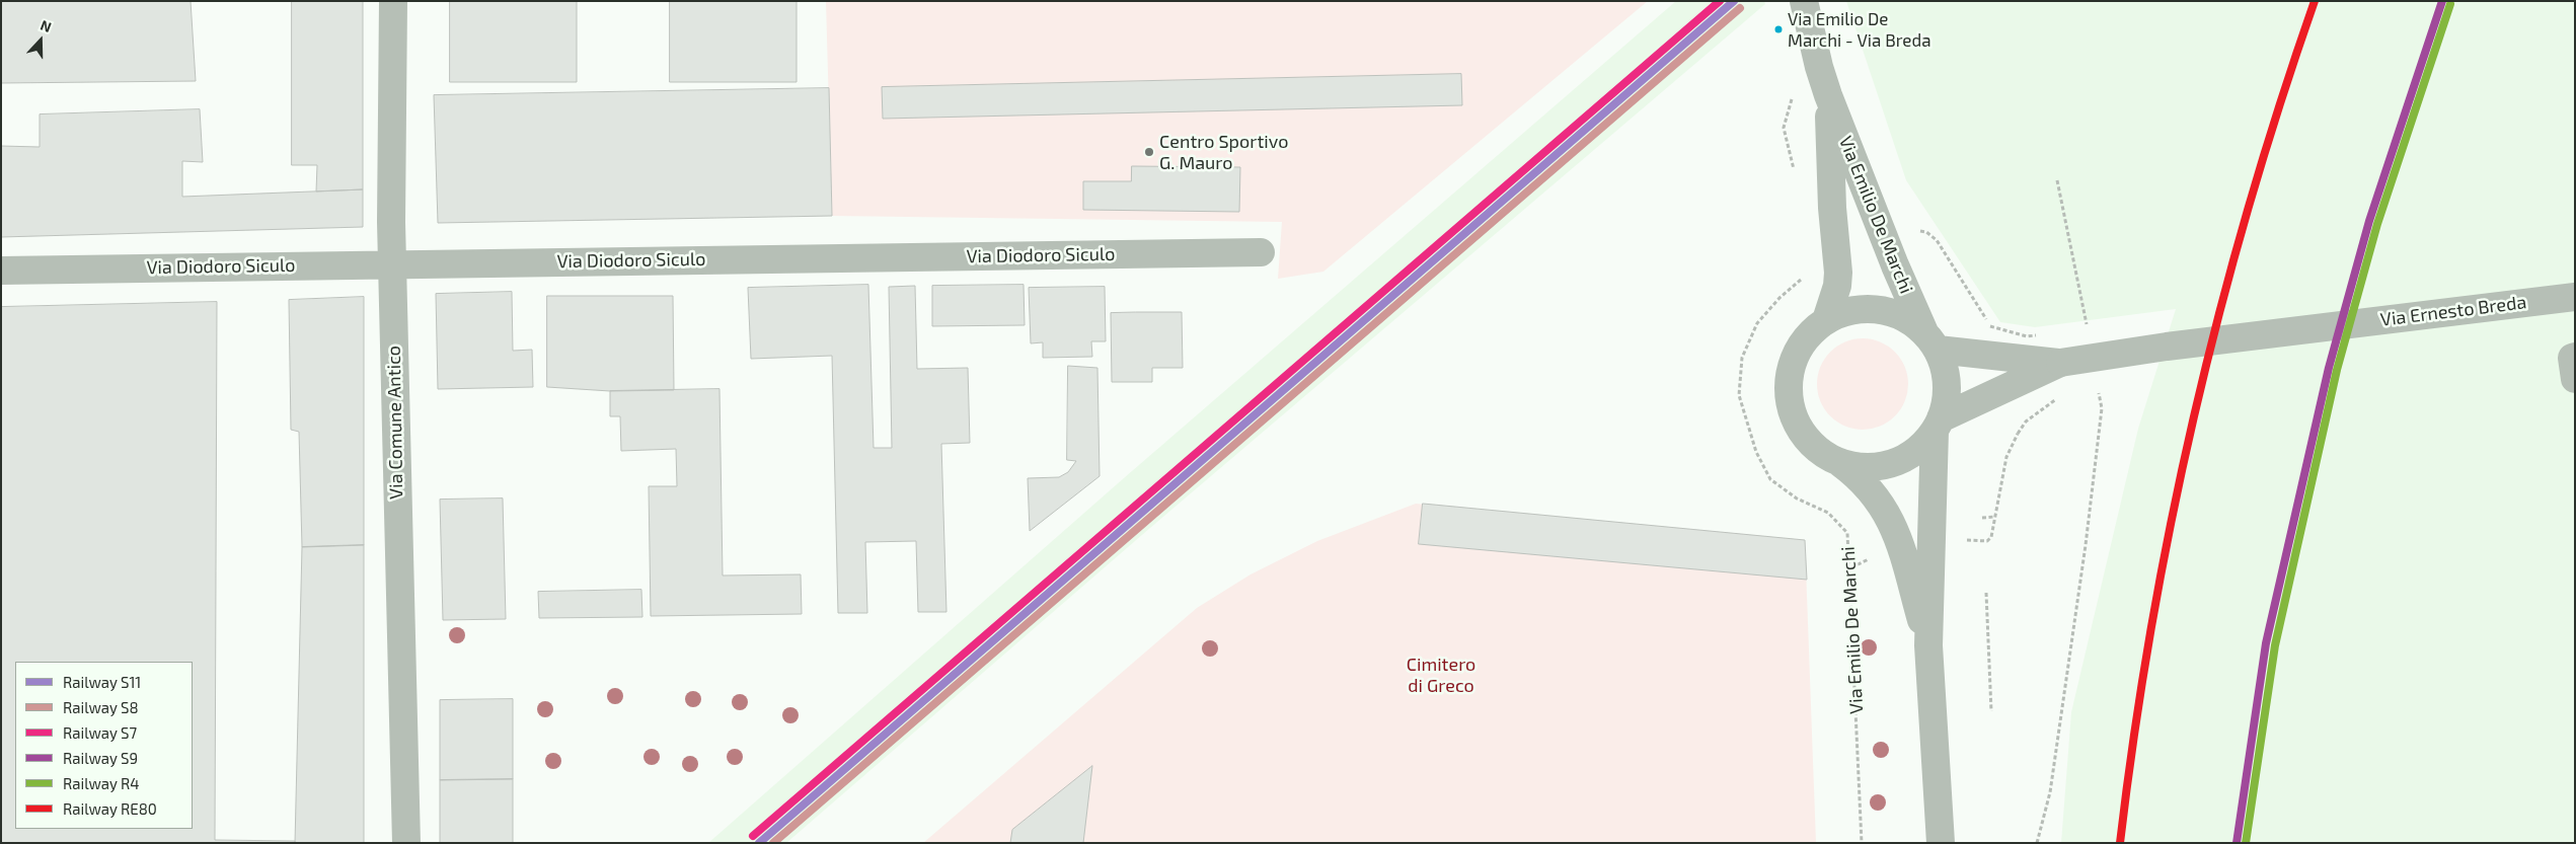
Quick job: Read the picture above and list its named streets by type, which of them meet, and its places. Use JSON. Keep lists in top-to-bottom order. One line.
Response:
{"streets":{"street":["Via Emilio De Marchi","Via Diodoro Siculo","Via Ernesto Breda","Via Comune Antico"]},"crossings":[["Via Emilio De Marchi","Via Ernesto Breda"],["Via Diodoro Siculo","Via Comune Antico"]],"parks":["Cimitero di Greco"],"places":["Via Emilio De Marchi - Via Breda","Centro Sportivo G. Mauro"],"lines":["rail line S11","rail line S7","rail line S9","rail line RE80","rail line R4","rail line S8"],"legend":["Railway S11","Railway S8","Railway S7","Railway S9","Railway R4","Railway RE80"],"north":"top"}
